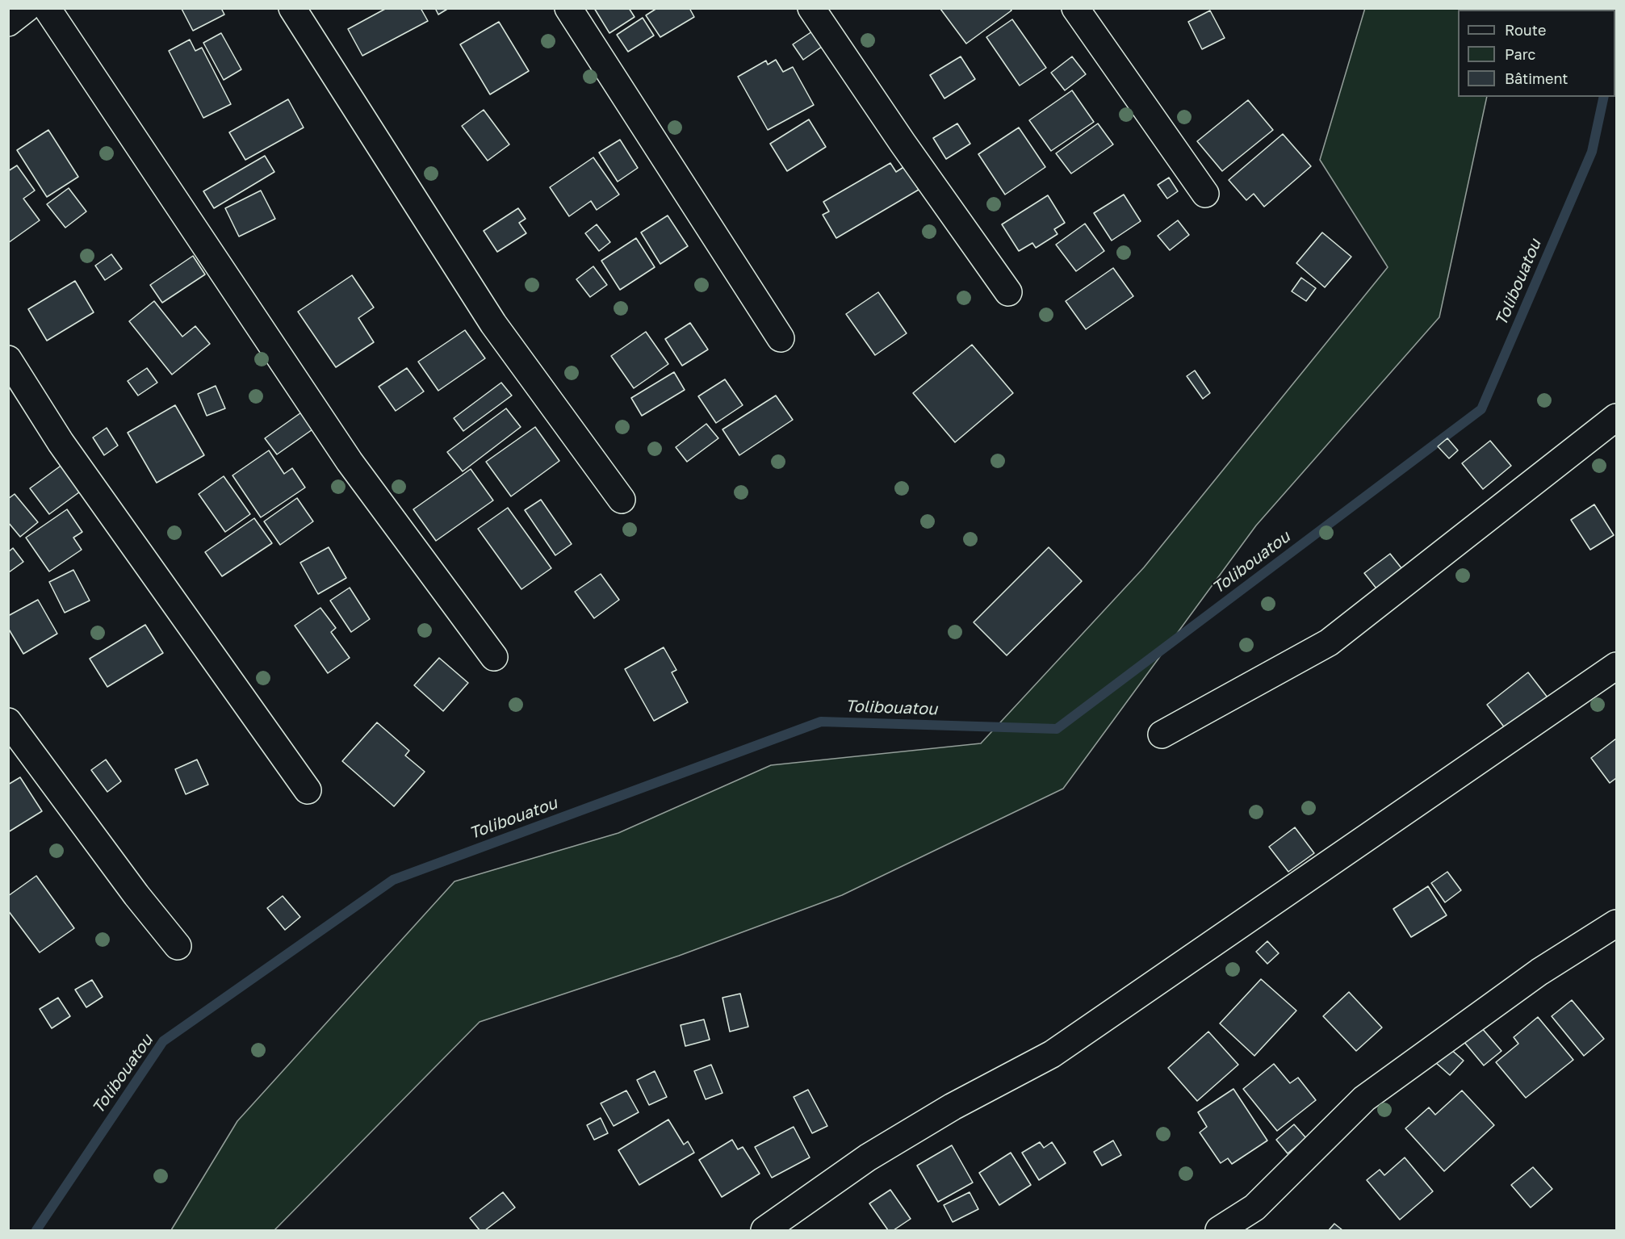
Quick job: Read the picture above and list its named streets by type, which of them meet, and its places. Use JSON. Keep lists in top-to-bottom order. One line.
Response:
{"water":["Tolibouatou"],"legend":["Route","Parc","Bâtiment"]}
